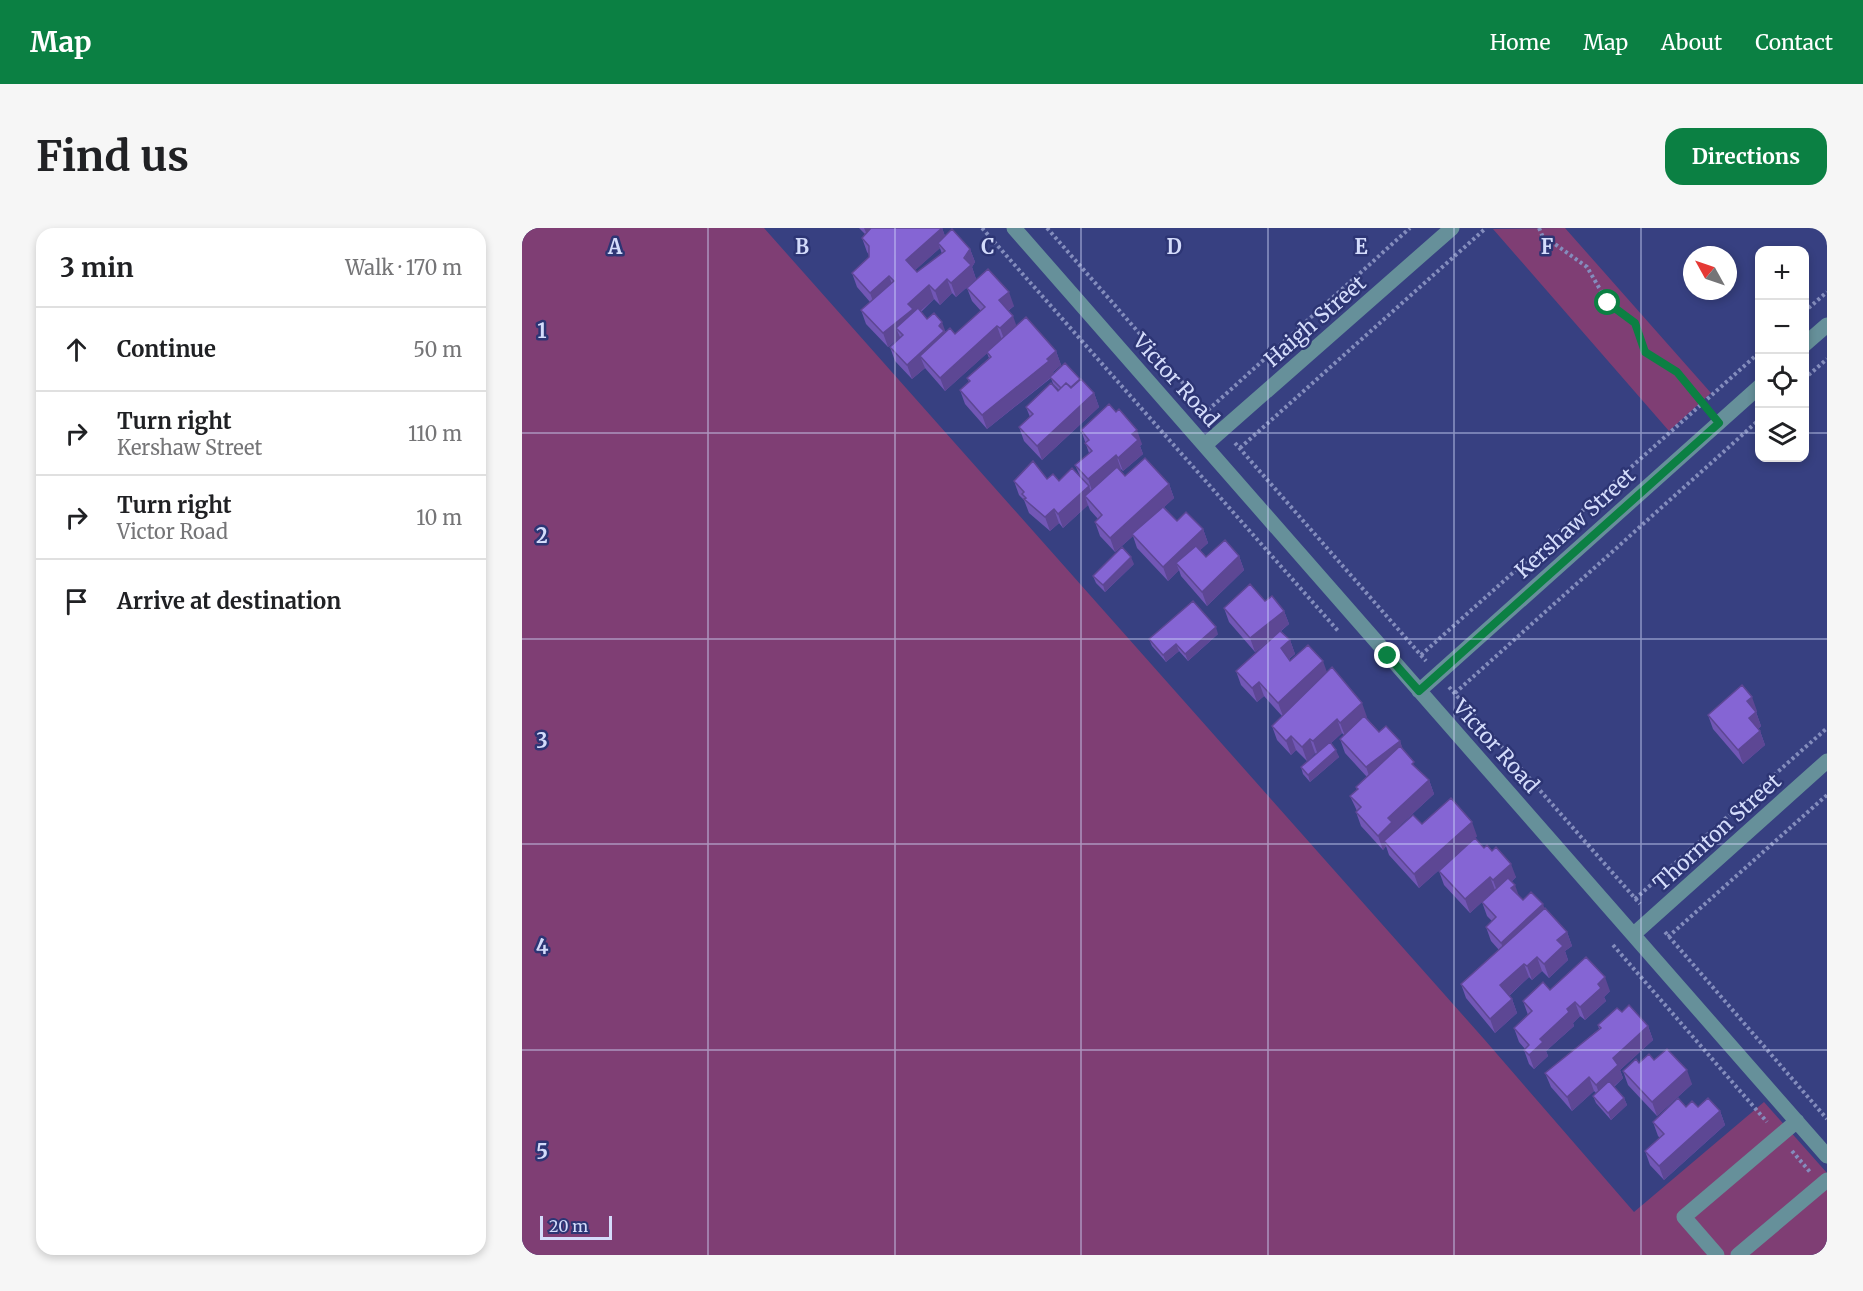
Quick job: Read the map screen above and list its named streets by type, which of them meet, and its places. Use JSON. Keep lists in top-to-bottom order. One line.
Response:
{"streets":{"street":["Haigh Street","Victor Road","Kershaw Street","Thornton Street"]},"crossings":[["Haigh Street","Victor Road"],["Victor Road","Kershaw Street"],["Victor Road","Thornton Street"]],"scale_bar":"20 m","north":"top left","page":{"header":"Map","nav":["Home","Map","About","Contact"],"buttons":"Directions","title":"Find us","heading":["3 min","Walk · 170 m"],"map_buttons":["+","−"],"list":[["Continue","50 m"],["Turn right","Kershaw Street","110 m"],["Turn right","Victor Road","10 m"],"Arrive at destination"],"scale":"20 m"},"grid":{"columns":["A","B","C","D","E","F"],"rows":["1","2","3","4","5"]}}
